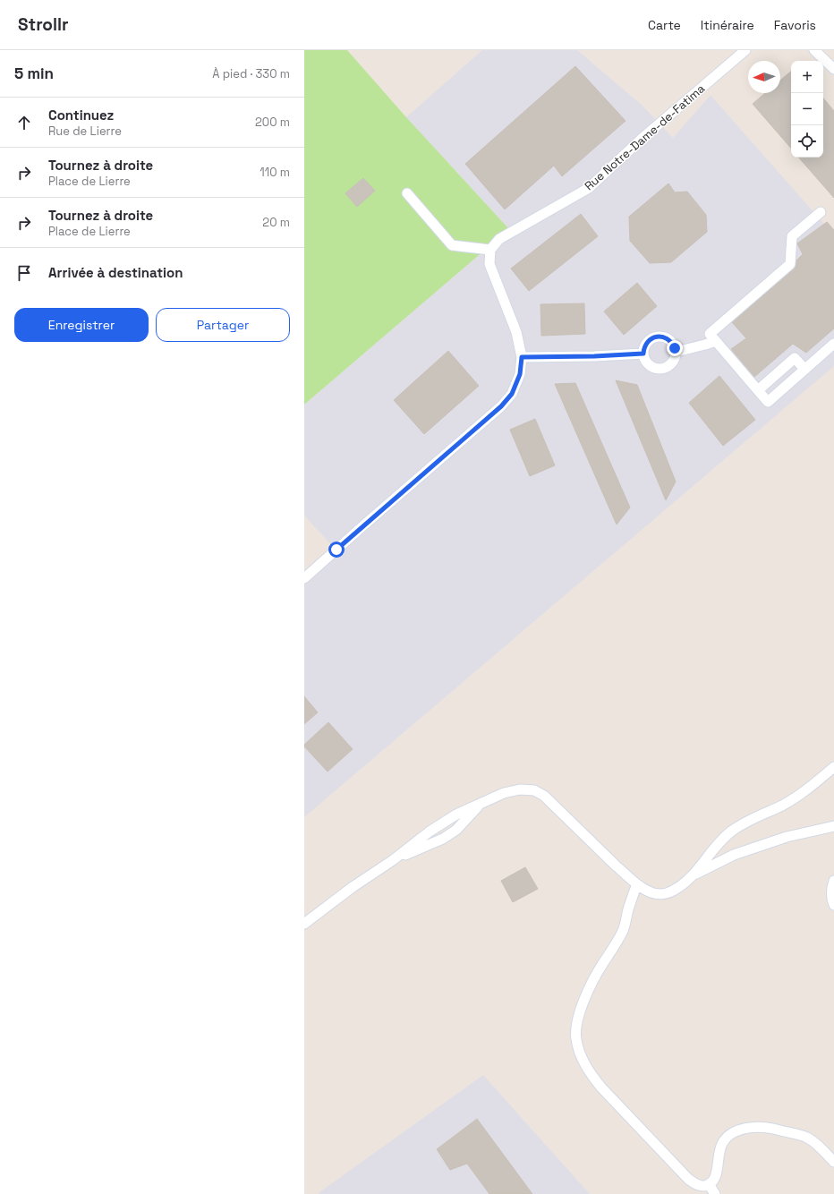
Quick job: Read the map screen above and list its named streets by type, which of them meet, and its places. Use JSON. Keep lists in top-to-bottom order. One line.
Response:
{"streets":{"street":["Rue Notre-Dame-de-Fatima"]},"north":"left","page":{"header":"Strollr","nav":["Carte","Itinéraire","Favoris"],"heading":["5 min","À pied · 330 m"],"map_buttons":["+","−"],"list":[["Continuez","Rue de Lierre","200 m"],["Tournez à droite","Place de Lierre","110 m"],["Tournez à droite","Place de Lierre","20 m"],"Arrivée à destination"],"buttons":["Enregistrer","Partager"]}}
